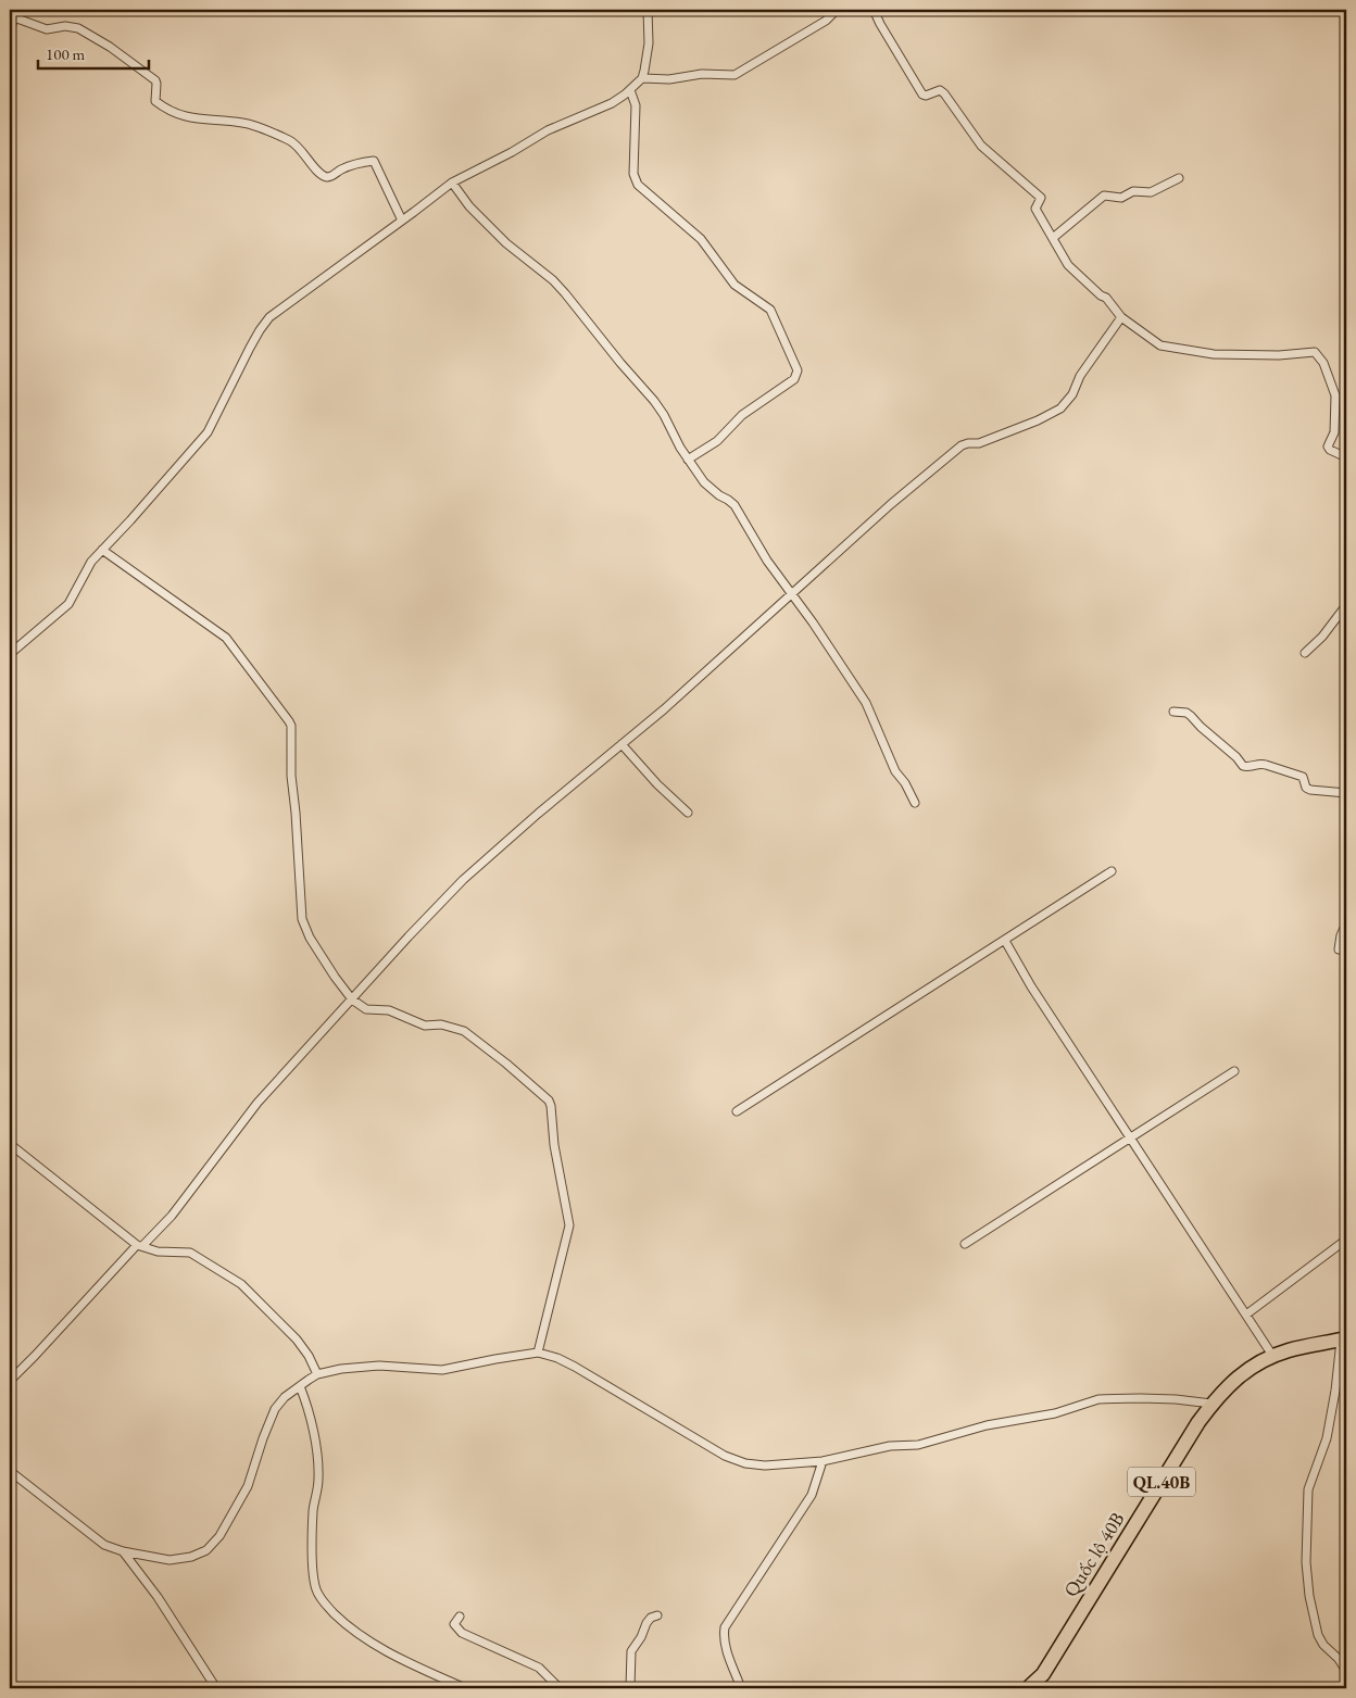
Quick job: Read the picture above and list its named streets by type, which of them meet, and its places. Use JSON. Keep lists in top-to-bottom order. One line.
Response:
{"streets":{"highway":["QL.40B","Quốc lộ 40B"]},"scale_bar":"100 m"}
